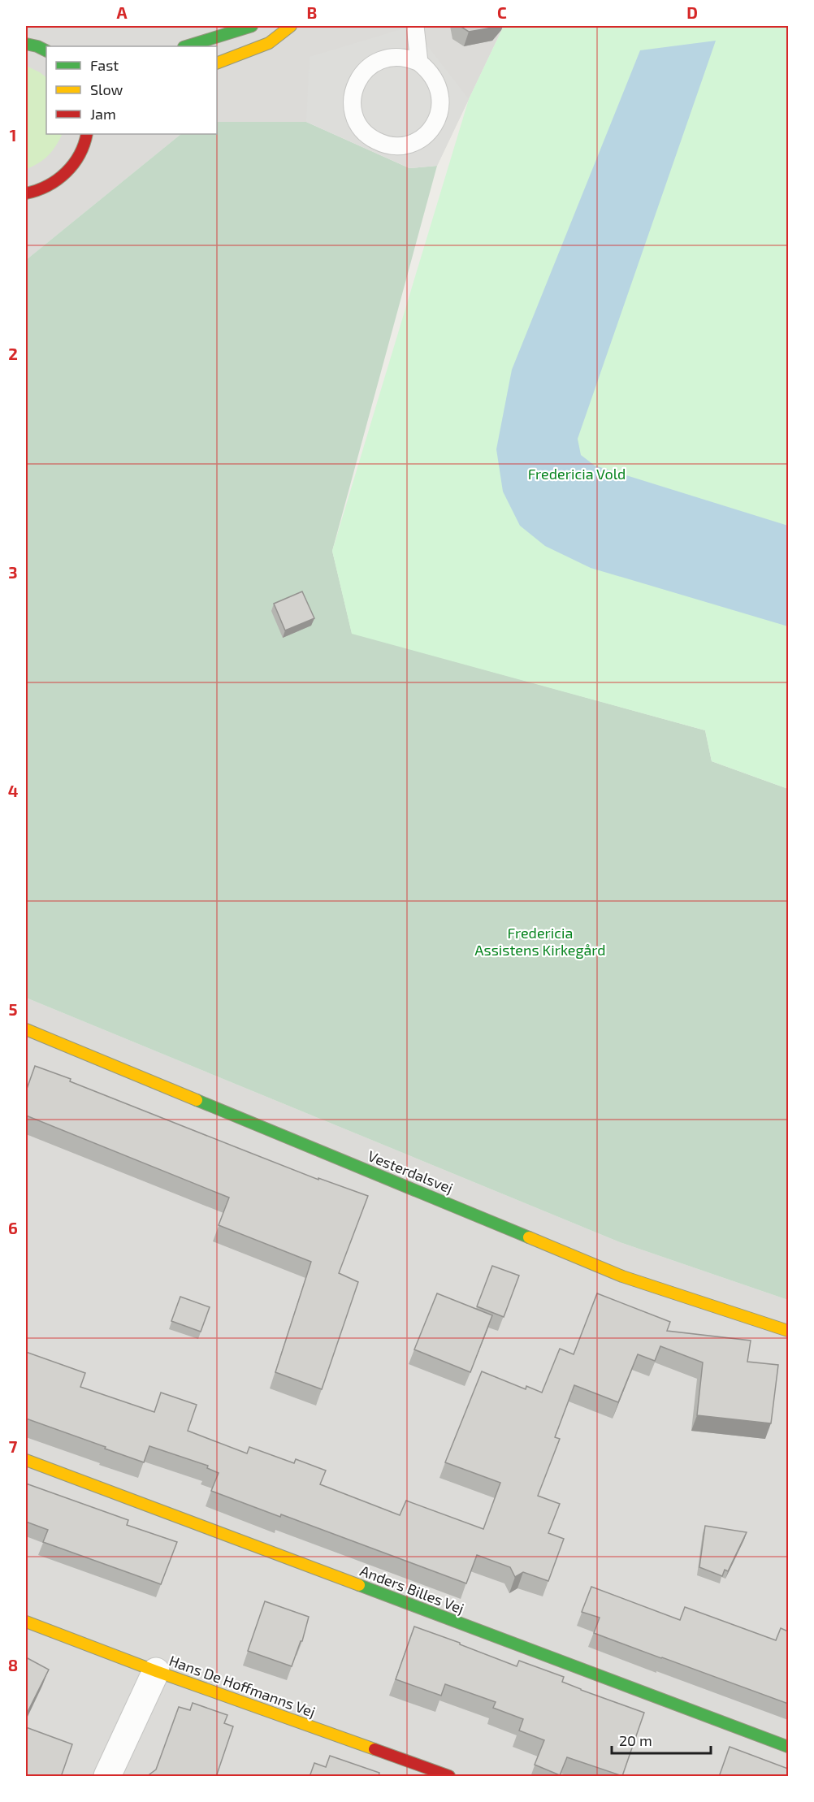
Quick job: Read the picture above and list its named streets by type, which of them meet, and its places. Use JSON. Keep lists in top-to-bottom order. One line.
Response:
{"streets":{"street":["Vesterdalsvej","Anders Billes Vej","Hans De Hoffmanns Vej"]},"parks":["Fredericia Vold","Fredericia Assistens Kirkegård"],"legend":["Fast","Slow","Jam"],"scale_bar":"20 m","grid":{"columns":["A","B","C","D"],"rows":["1","2","3","4","5","6","7","8"]}}
